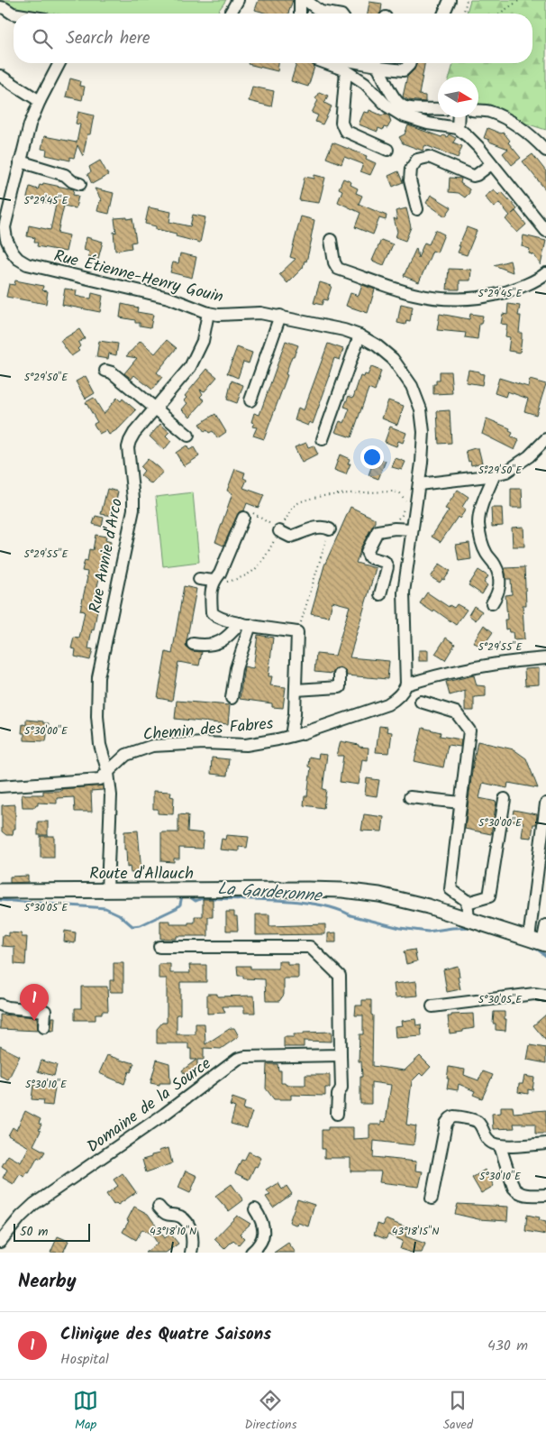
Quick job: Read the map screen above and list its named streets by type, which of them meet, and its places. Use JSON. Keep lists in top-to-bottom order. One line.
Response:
{"streets":{"main road":["Route d'Allauch"],"street":["Rue Étienne-Henry Gouin","Rue Annie d'Arco","Chemin des Fabres","Domaine de la Source"]},"crossings":[["Rue Étienne-Henry Gouin","Rue Annie d'Arco"],["Rue Étienne-Henry Gouin","Chemin des Fabres"],["Rue Annie d'Arco","Chemin des Fabres"],["Rue Annie d'Arco","Route d'Allauch"]],"water":["La Garderonne"],"scale_bar":"50 m","north":"right","page":{"search":"Search here","pins":"1","scale":"50 m","heading":"Nearby","list":[{"mark":"1","name":"Clinique des Quatre Saisons","note":"Hospital","value":"430 m"}],"nav":["Map","Directions","Saved"]},"coordinates":["5°29'45\"E","5°29'50\"E","5°29'55\"E","5°30'00\"E","5°30'05\"E","5°30'10\"E","43°18'10\"N","43°18'15\"N"]}
